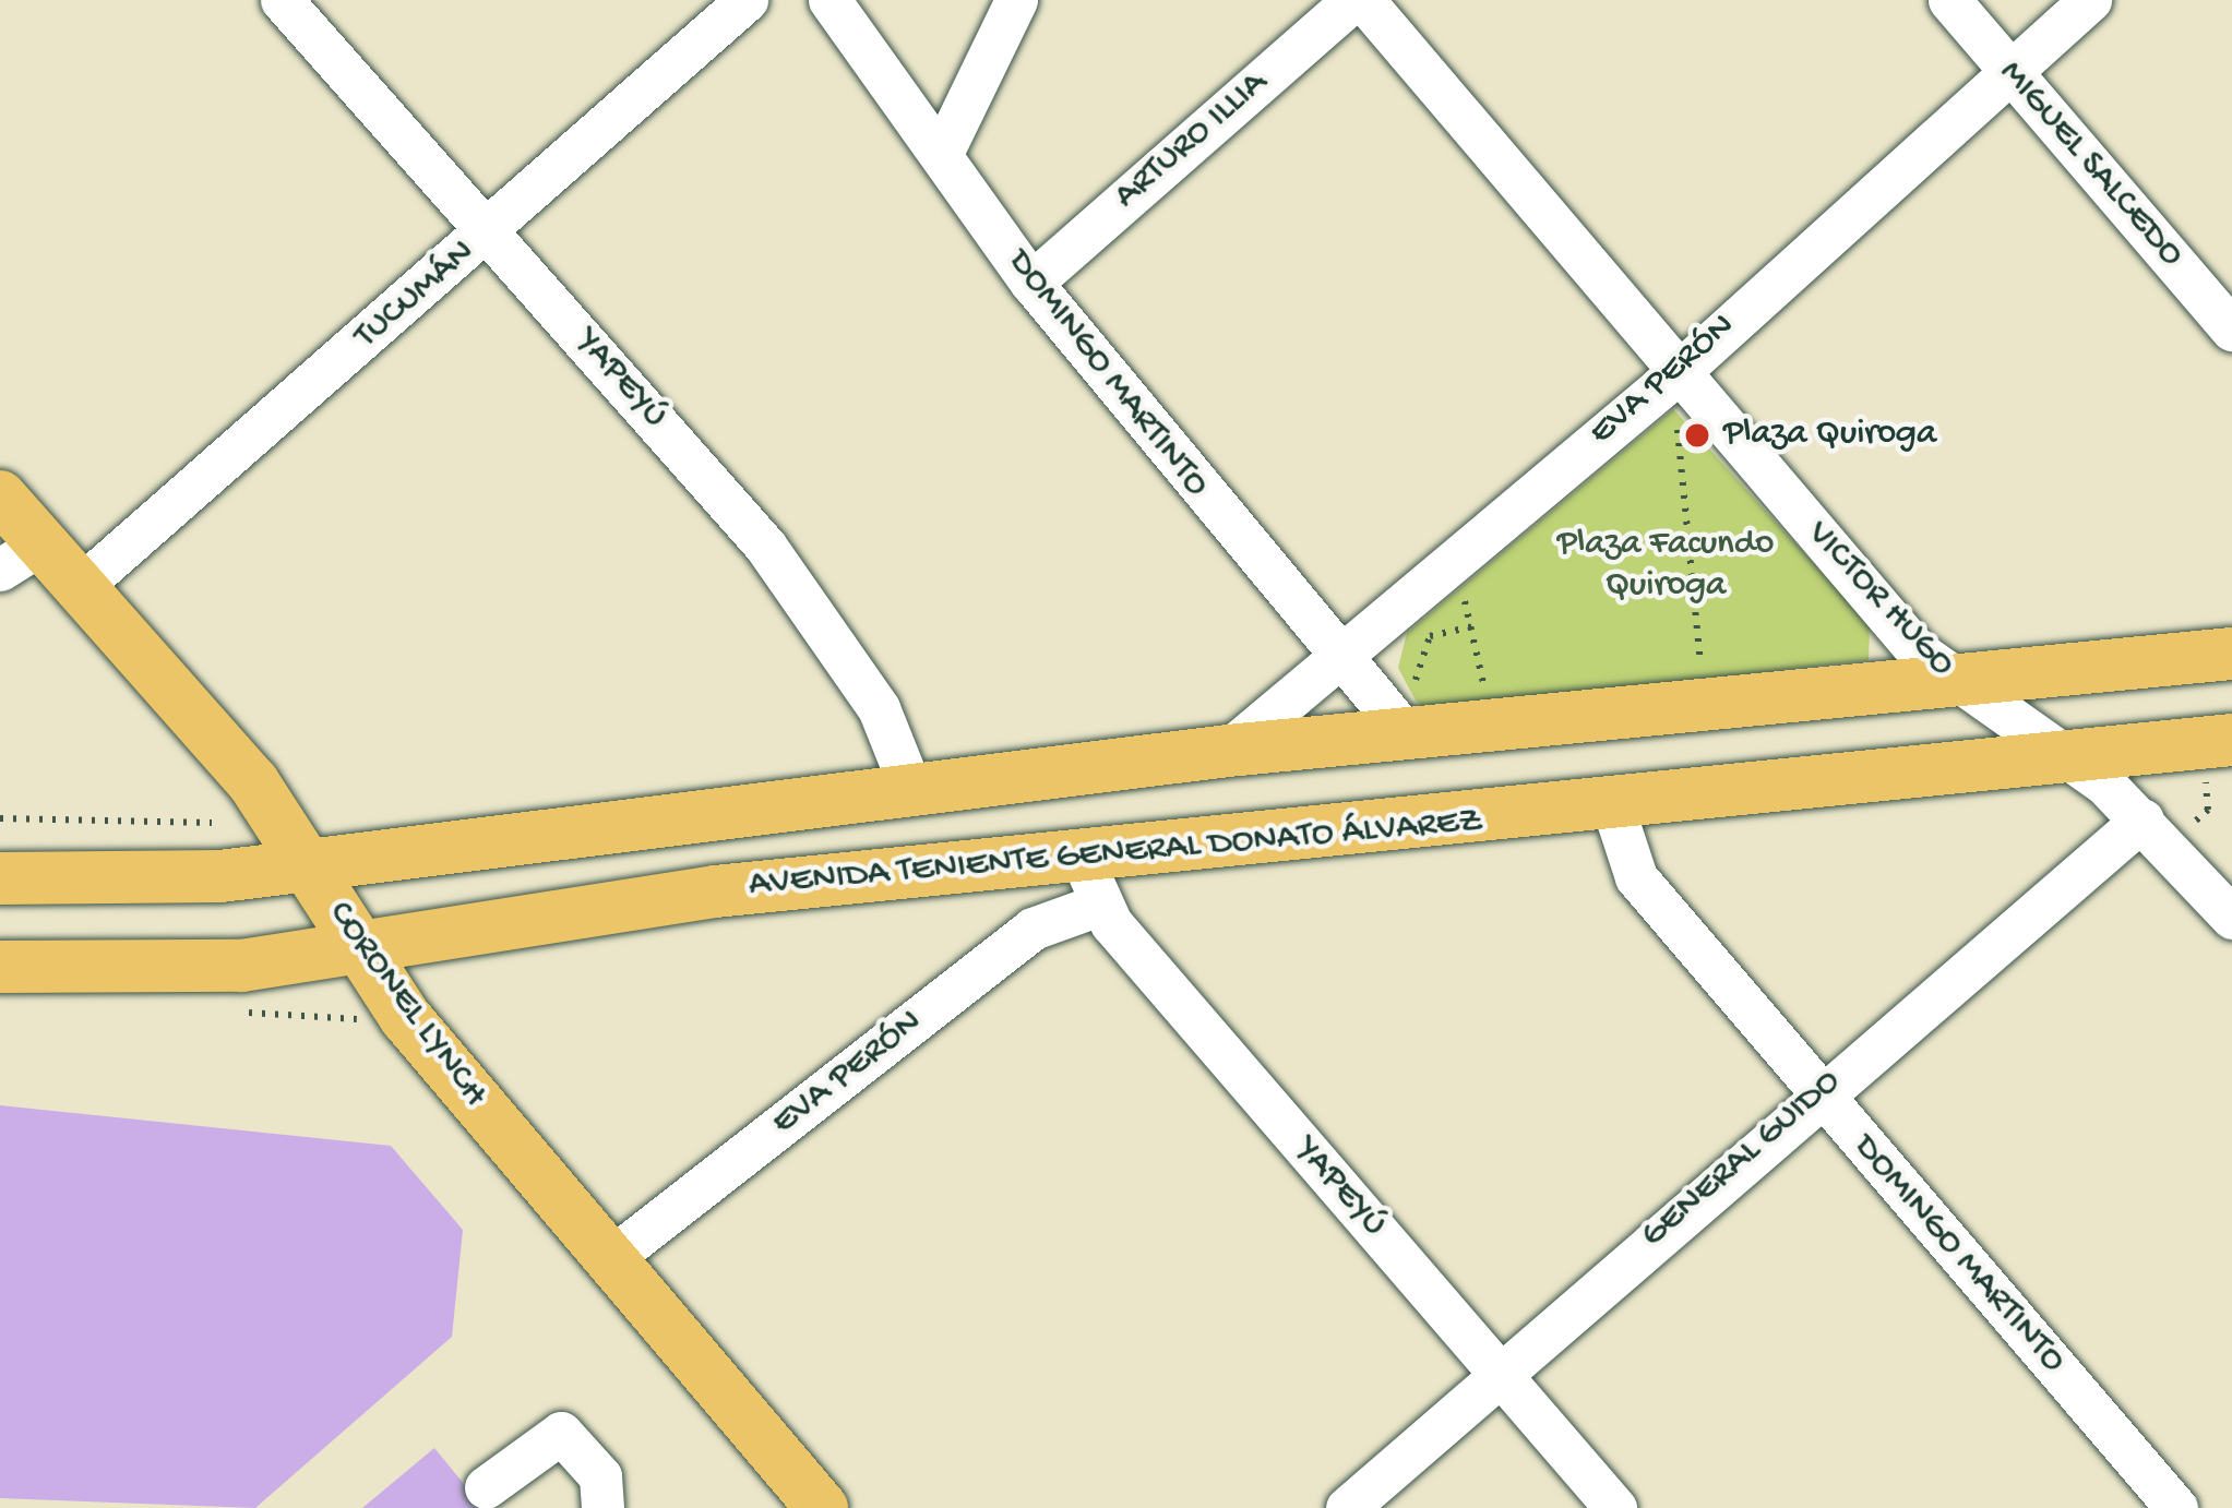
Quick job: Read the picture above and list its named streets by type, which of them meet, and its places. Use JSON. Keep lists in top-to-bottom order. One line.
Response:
{"streets":{"main road":["AVENIDA TENIENTE GENERAL DONATO ÁLVAREZ","CORONEL LYNCH"],"street":["ARTURO ILLIA","MIGUEL SALCEDO","TUCUMÁN","DOMINGO MARTINTO","YAPEYÚ","EVA PERÓN","VICTOR HUGO","GENERAL GUIDO"]},"crossings":[["ARTURO ILLIA","DOMINGO MARTINTO"],["MIGUEL SALCEDO","EVA PERÓN"],["TUCUMÁN","YAPEYÚ"],["TUCUMÁN","CORONEL LYNCH"],["DOMINGO MARTINTO","EVA PERÓN"],["DOMINGO MARTINTO","AVENIDA TENIENTE GENERAL DONATO ÁLVAREZ"],["DOMINGO MARTINTO","GENERAL GUIDO"],["YAPEYÚ","EVA PERÓN"],["YAPEYÚ","AVENIDA TENIENTE GENERAL DONATO ÁLVAREZ"],["YAPEYÚ","GENERAL GUIDO"],["EVA PERÓN","VICTOR HUGO"],["EVA PERÓN","AVENIDA TENIENTE GENERAL DONATO ÁLVAREZ"],["EVA PERÓN","CORONEL LYNCH"],["VICTOR HUGO","AVENIDA TENIENTE GENERAL DONATO ÁLVAREZ"],["VICTOR HUGO","GENERAL GUIDO"],["AVENIDA TENIENTE GENERAL DONATO ÁLVAREZ","CORONEL LYNCH"]],"parks":["Plaza Facundo Quiroga"],"places":["Plaza Quiroga"]}
